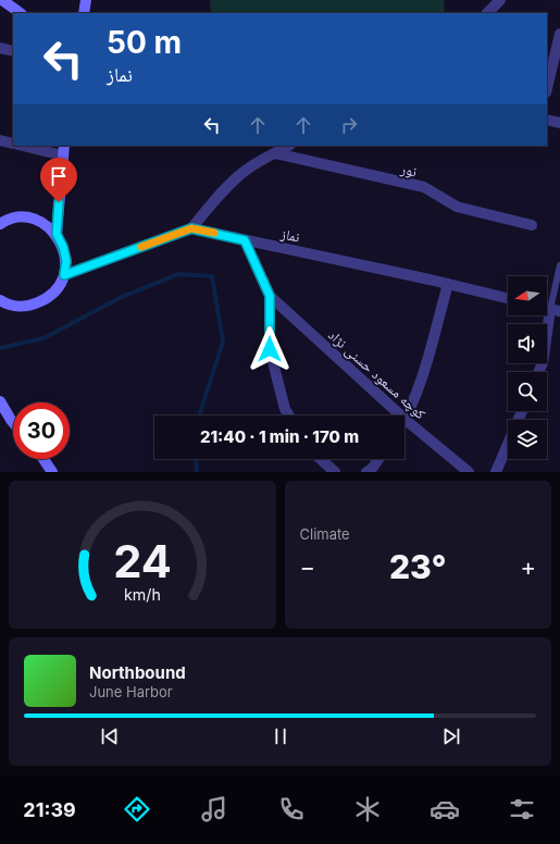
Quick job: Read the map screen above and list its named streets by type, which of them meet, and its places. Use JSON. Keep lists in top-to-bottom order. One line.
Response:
{"streets":{"street":["نور","نماز","کوچه مسعود حسنی نژاد"]},"north":"left","page":{"turn":["50 m","نماز"],"limit":"30","trip":"21:40 · 1 min · 170 m","tile":"Climate","heat":["−","23°","+"],"song":["Northbound","June Harbor"],"tabs":"21:39","gauge":["24","km/h"]}}
